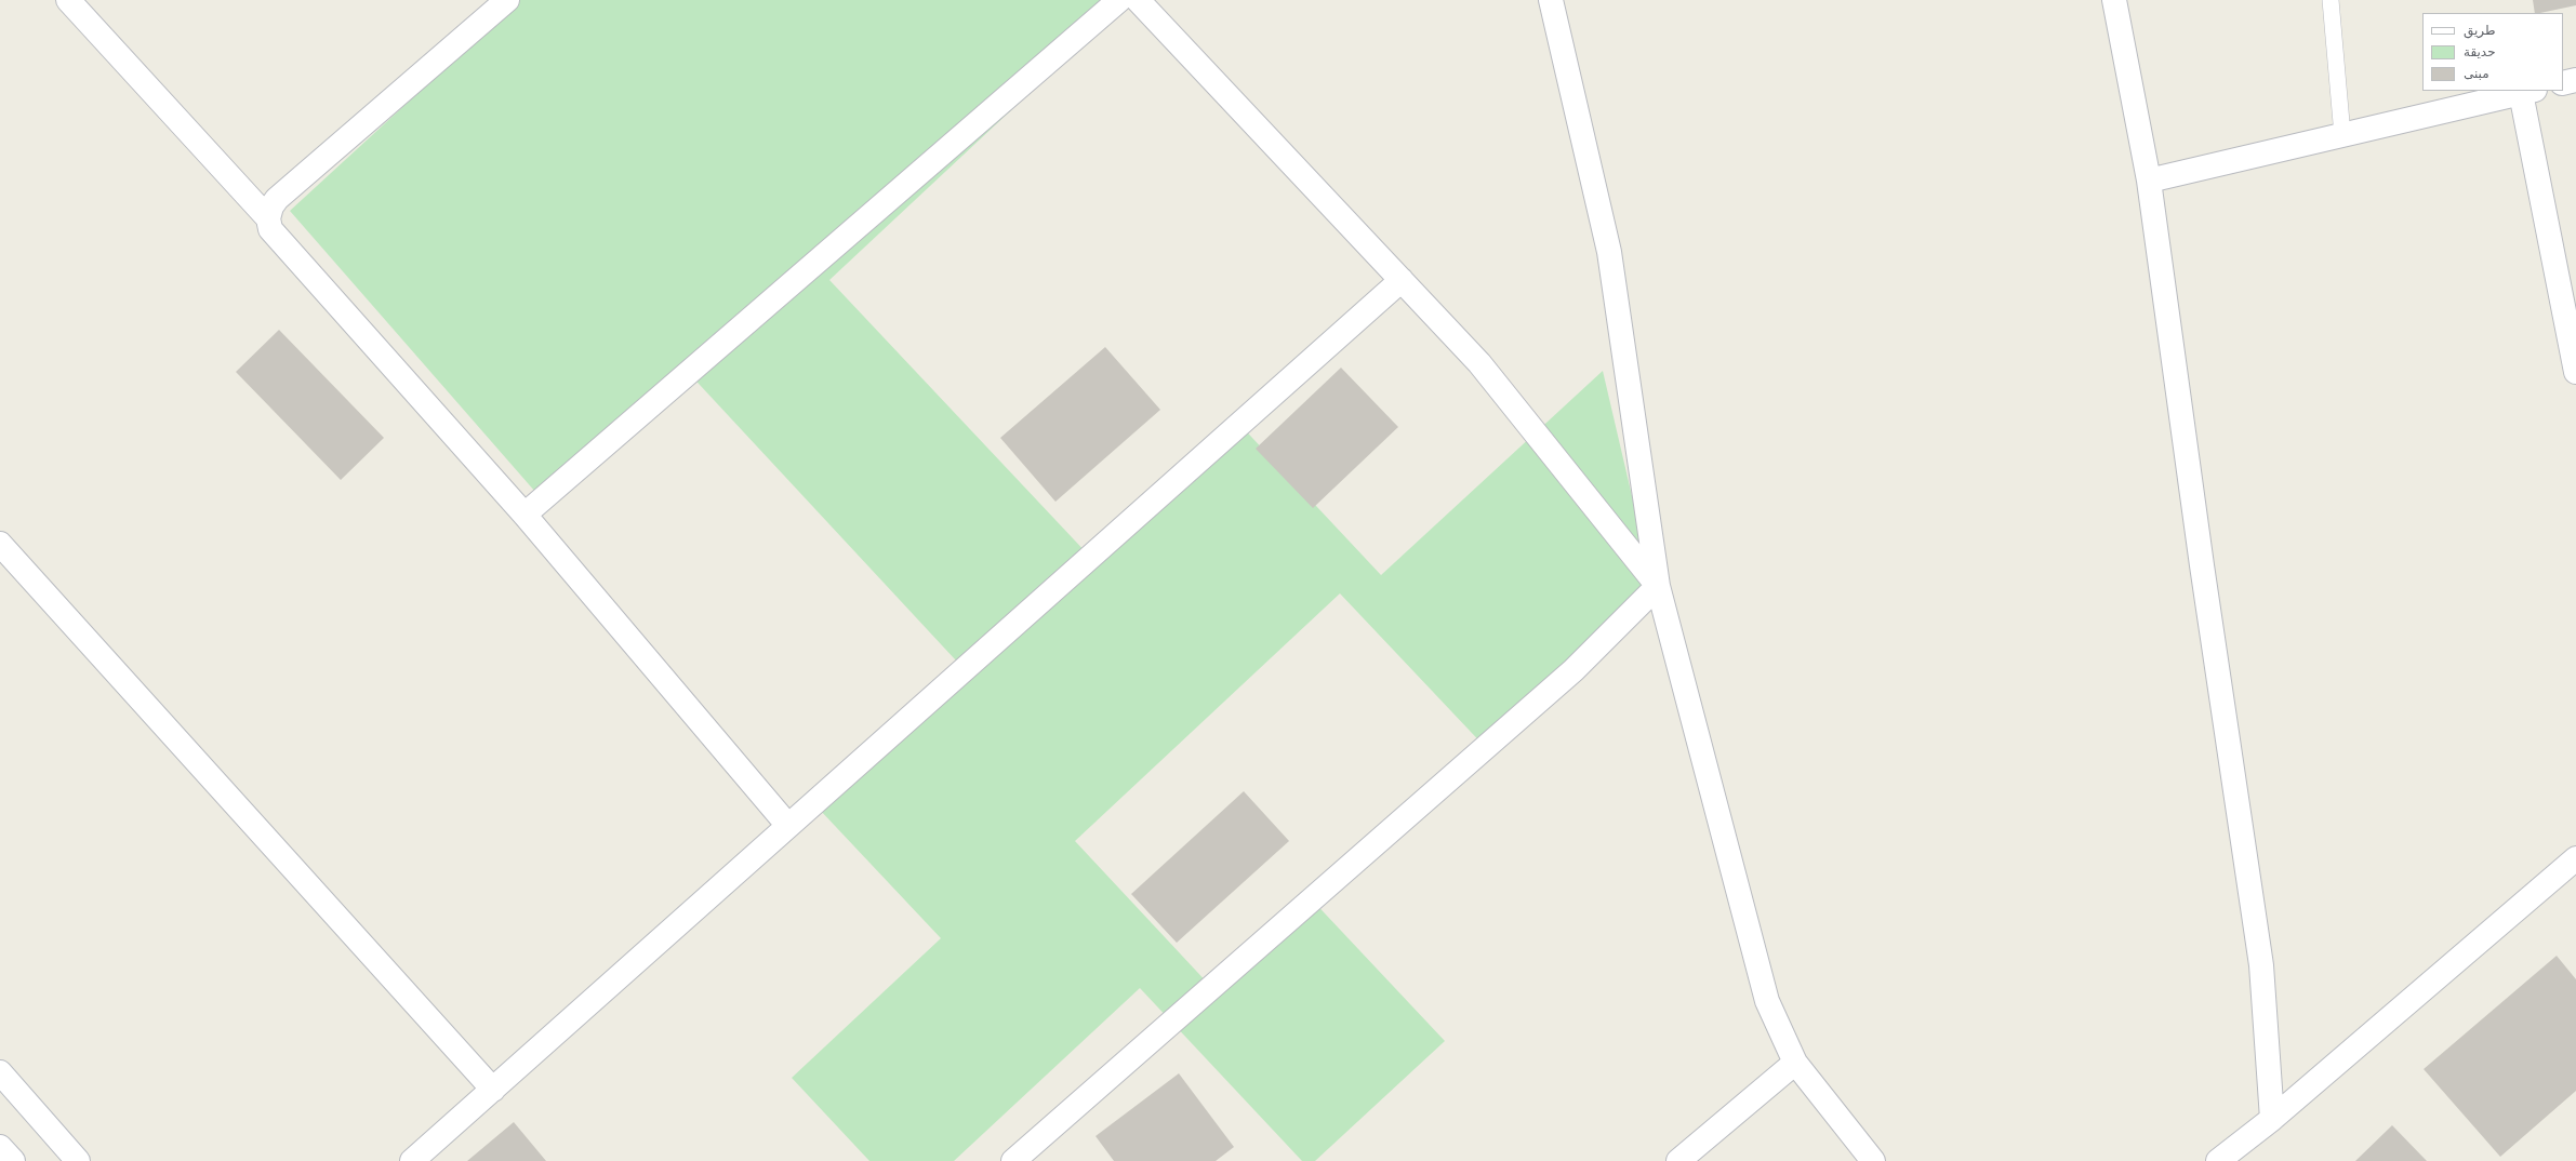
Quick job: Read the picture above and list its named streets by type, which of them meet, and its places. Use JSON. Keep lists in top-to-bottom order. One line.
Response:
{"legend":["طريق","حديقة","مبنى"]}
